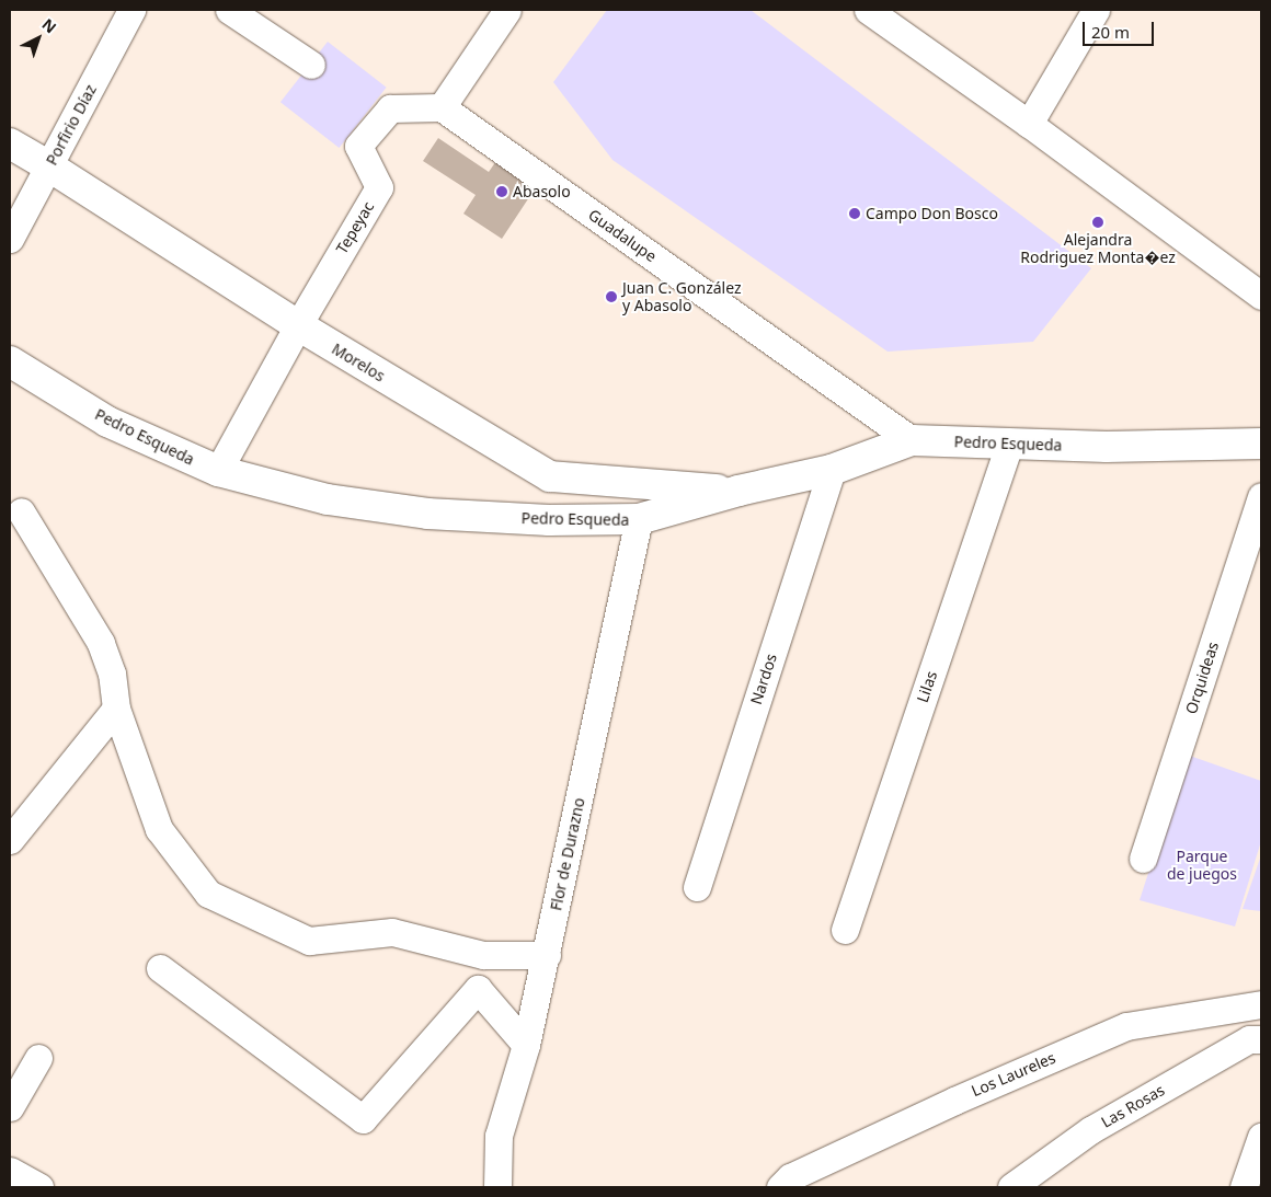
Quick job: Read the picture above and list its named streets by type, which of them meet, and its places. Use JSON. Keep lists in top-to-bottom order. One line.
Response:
{"streets":{"street":["Porfirio Díaz","Tepeyac","Guadalupe","Morelos","Pedro Esqueda","Orquideas","Nardos","Lilas","Flor de Durazno","Los Laureles","Las Rosas"]},"crossings":[["Porfirio Díaz","Morelos"],["Tepeyac","Guadalupe"],["Tepeyac","Morelos"],["Tepeyac","Pedro Esqueda"],["Guadalupe","Pedro Esqueda"],["Morelos","Pedro Esqueda"],["Pedro Esqueda","Nardos"],["Pedro Esqueda","Lilas"],["Pedro Esqueda","Flor de Durazno"]],"parks":["Parque de juegos"],"places":["Abasolo","Campo Don Bosco","Alejandra Rodriguez Monta�ez","Juan C. González y Abasolo"],"scale_bar":"20 m","north":"top right"}
